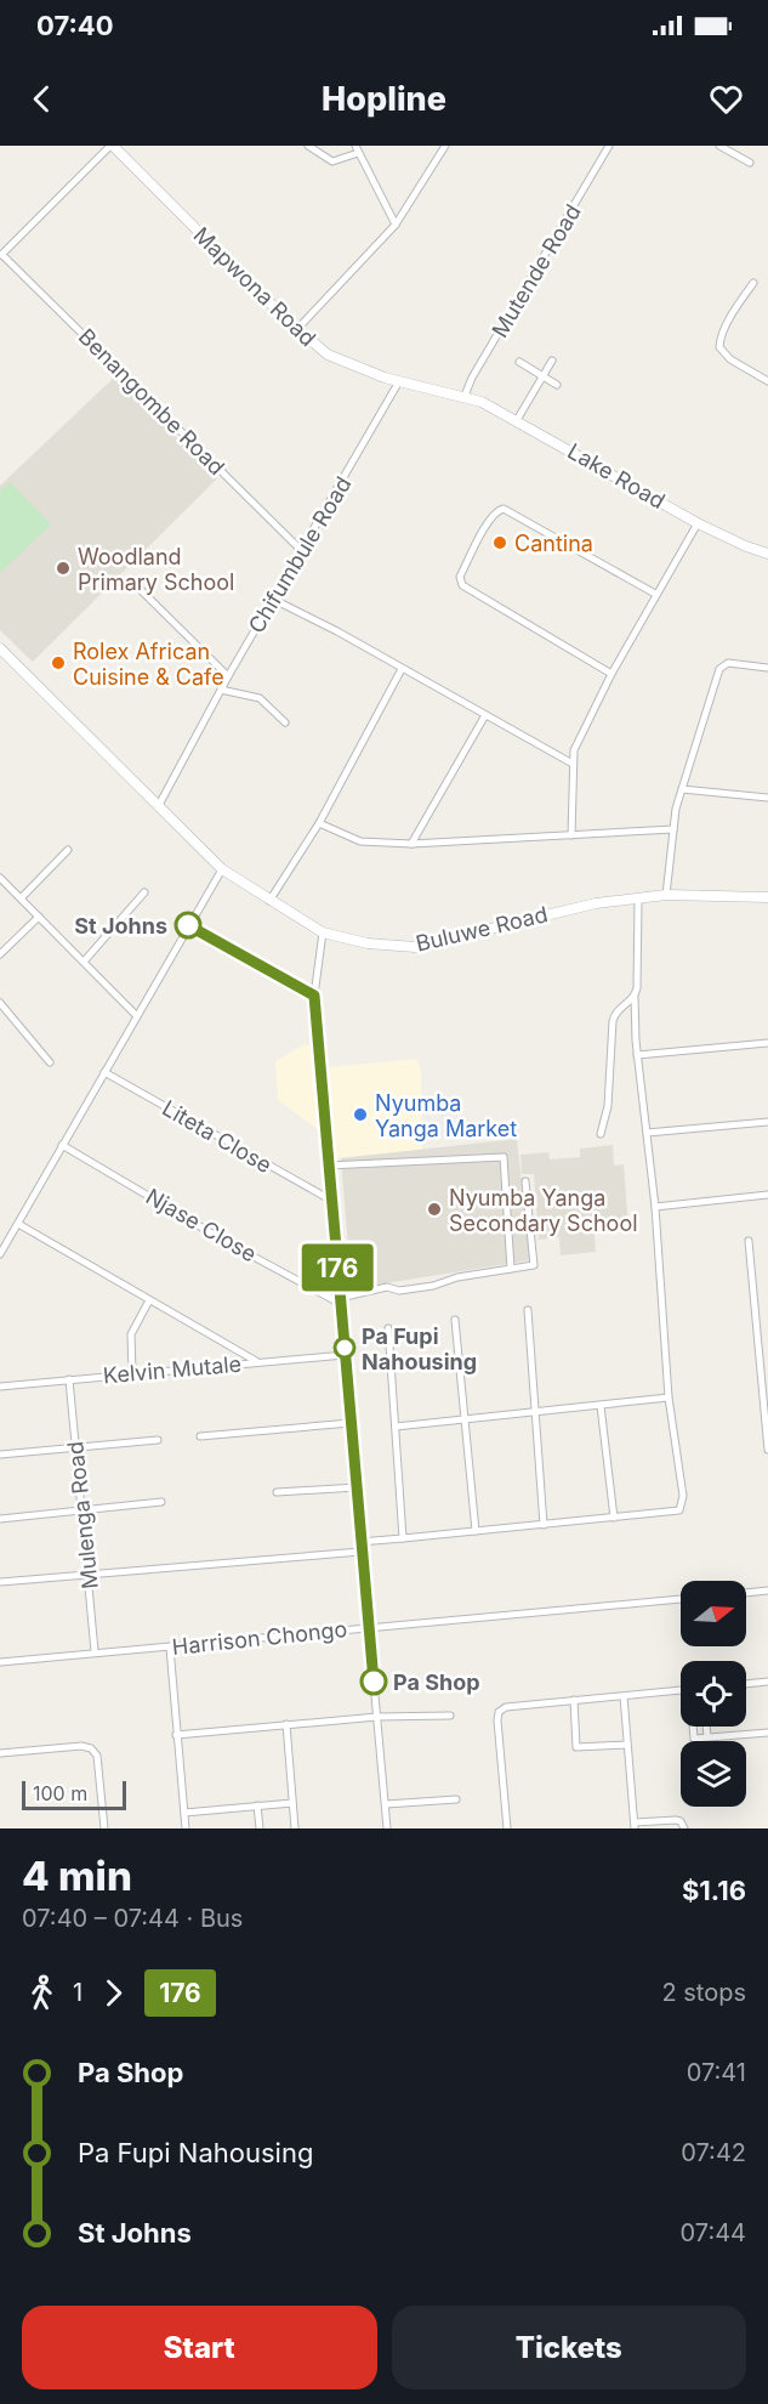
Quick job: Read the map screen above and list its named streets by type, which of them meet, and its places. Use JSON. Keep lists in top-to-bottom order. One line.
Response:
{"streets":{"street":["Mutende Road","Mapwona Road","Benangombe Road","Lake Road","Chifumbule Road","Buluwe Road","Liteta Close","Njase Close","Kelvin Mutale","Mulenga Road","Harrison Chongo"]},"crossings":[["Mutende Road","Mapwona Road"],["Mutende Road","Lake Road"],["Mapwona Road","Lake Road"],["Mapwona Road","Chifumbule Road"],["Benangombe Road","Chifumbule Road"],["Chifumbule Road","Buluwe Road"],["Kelvin Mutale","Mulenga Road"],["Mulenga Road","Harrison Chongo"]],"places":["Cantina","Woodland Primary School","Rolex African Cuisine & Cafe","St Johns","Nyumba Yanga Market","Nyumba Yanga Secondary School","Pa Fupi Nahousing","Pa Shop"],"lines":["bus line 176"],"scale_bar":"100 m","north":"right","page":{"status":"07:40","header":"Hopline","on_map":"176","scale":"100 m","heading":["4 min","07:40 – 07:44 · Bus","$1.16"],"legs":["1","176","2 stops"],"list":[{"name":"Pa Shop","value":"07:41"},{"name":"Pa Fupi Nahousing","value":"07:42"},{"name":"St Johns","value":"07:44"}],"buttons":["Start","Tickets"]}}
